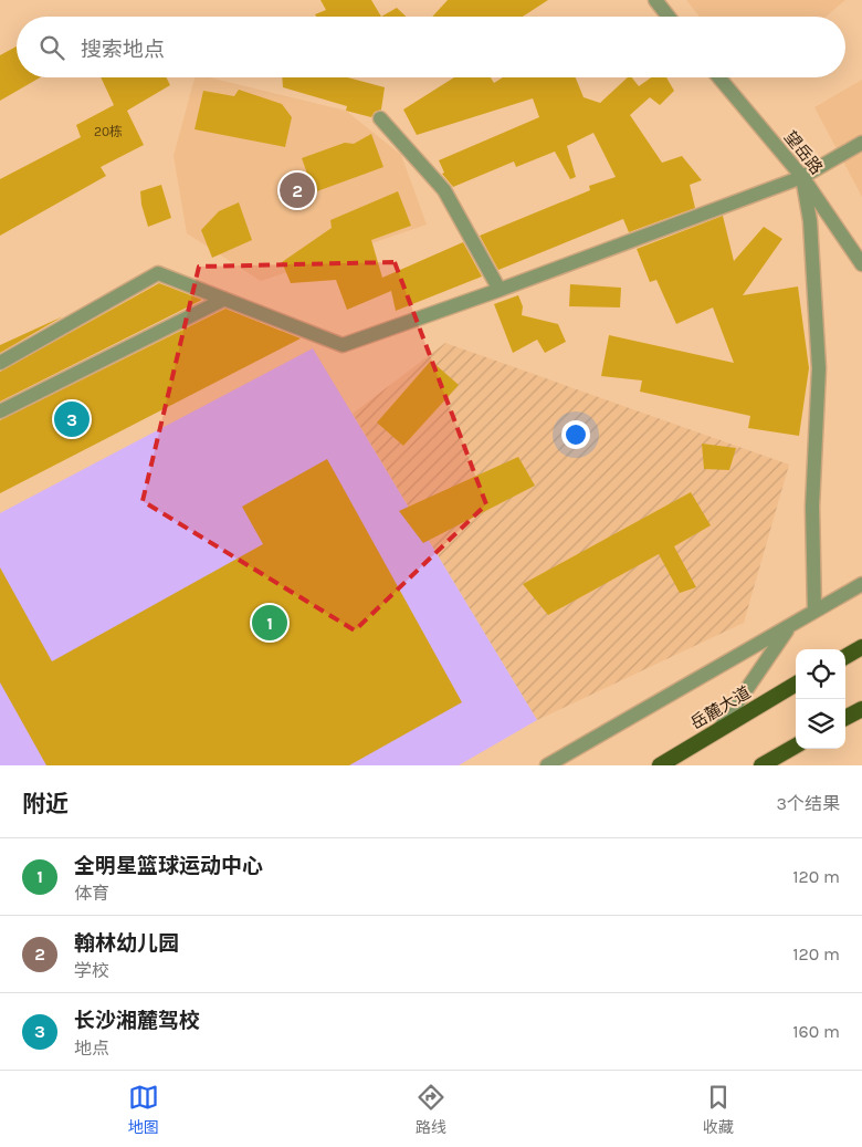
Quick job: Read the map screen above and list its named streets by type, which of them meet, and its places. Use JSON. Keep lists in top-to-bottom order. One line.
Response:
{"streets":{"highway":["岳麓大道"],"street":["望岳路"]},"house_numbers":["20栋"],"page":{"search":"搜索地点","pins":["2","3","1"],"heading":["附近","3个结果"],"list":[{"mark":"1","name":"全明星篮球运动中心","note":"体育","value":"120 m"},{"mark":"2","name":"翰林幼儿园","note":"学校","value":"120 m"},{"mark":"3","name":"长沙湘麓驾校","note":"地点","value":"160 m"}],"nav":["地图","路线","收藏"]}}
